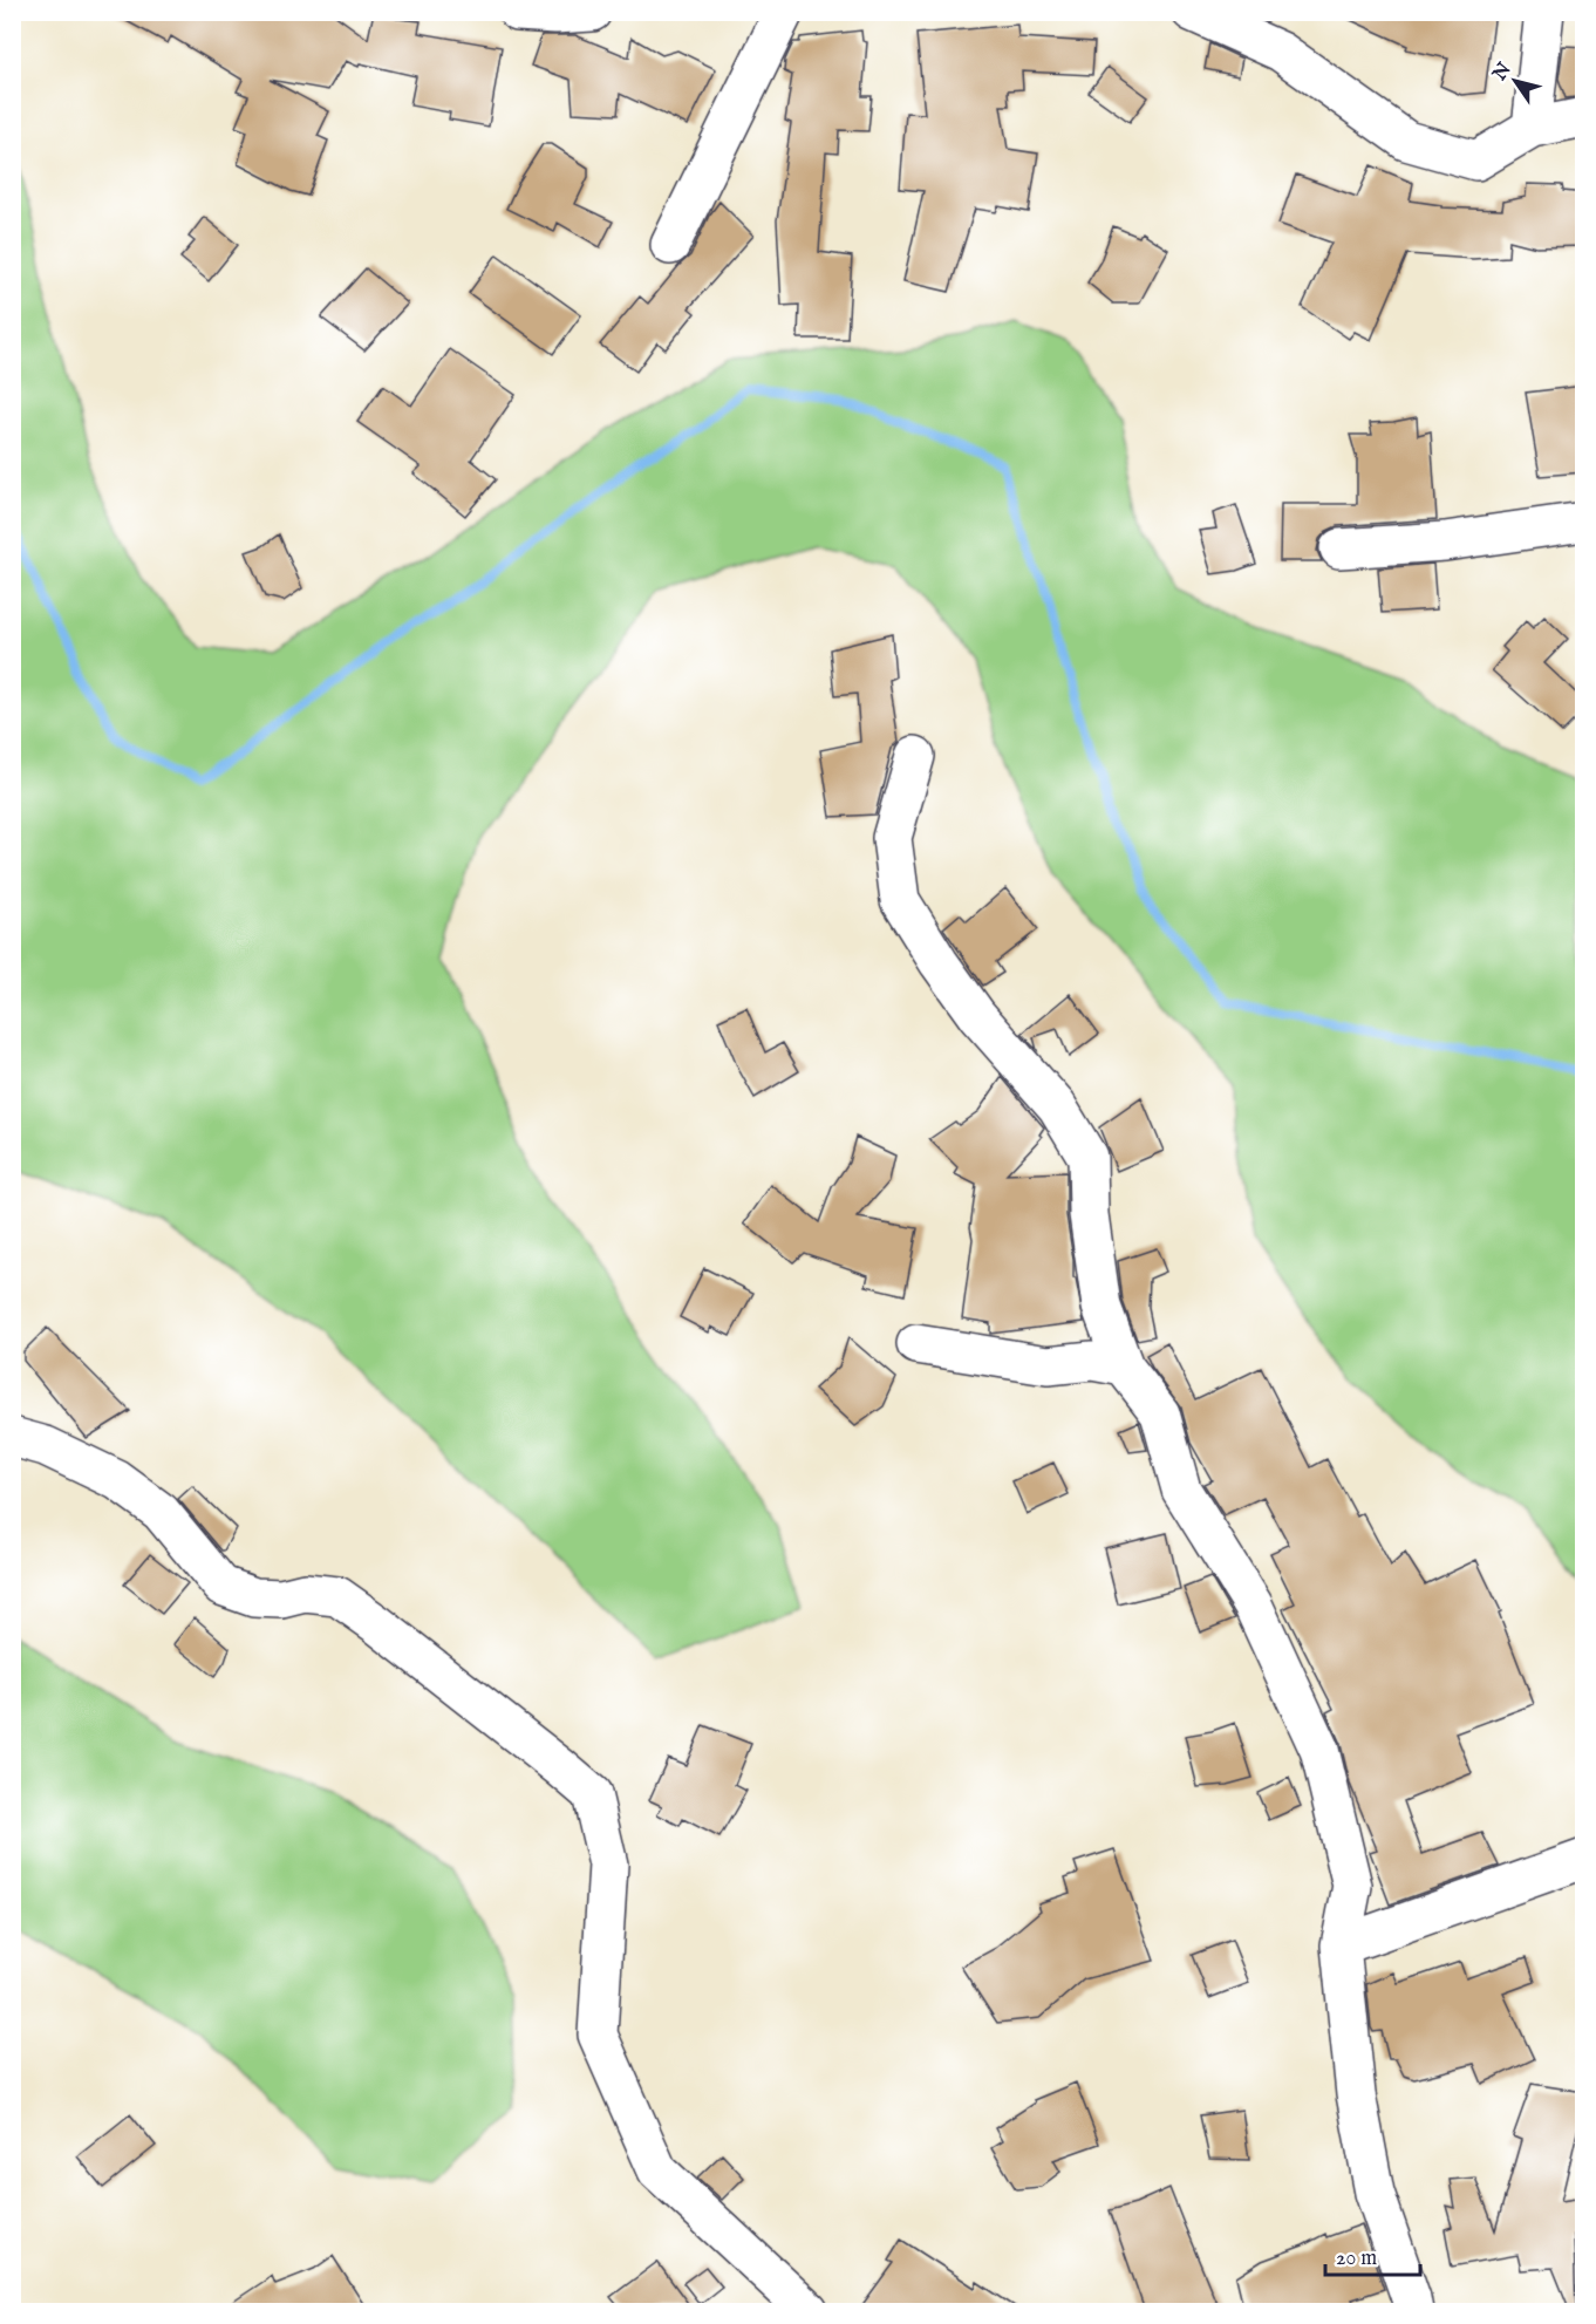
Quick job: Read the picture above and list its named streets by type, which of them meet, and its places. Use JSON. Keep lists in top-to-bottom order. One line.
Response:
{"scale_bar":"20 m","north":"top left"}
